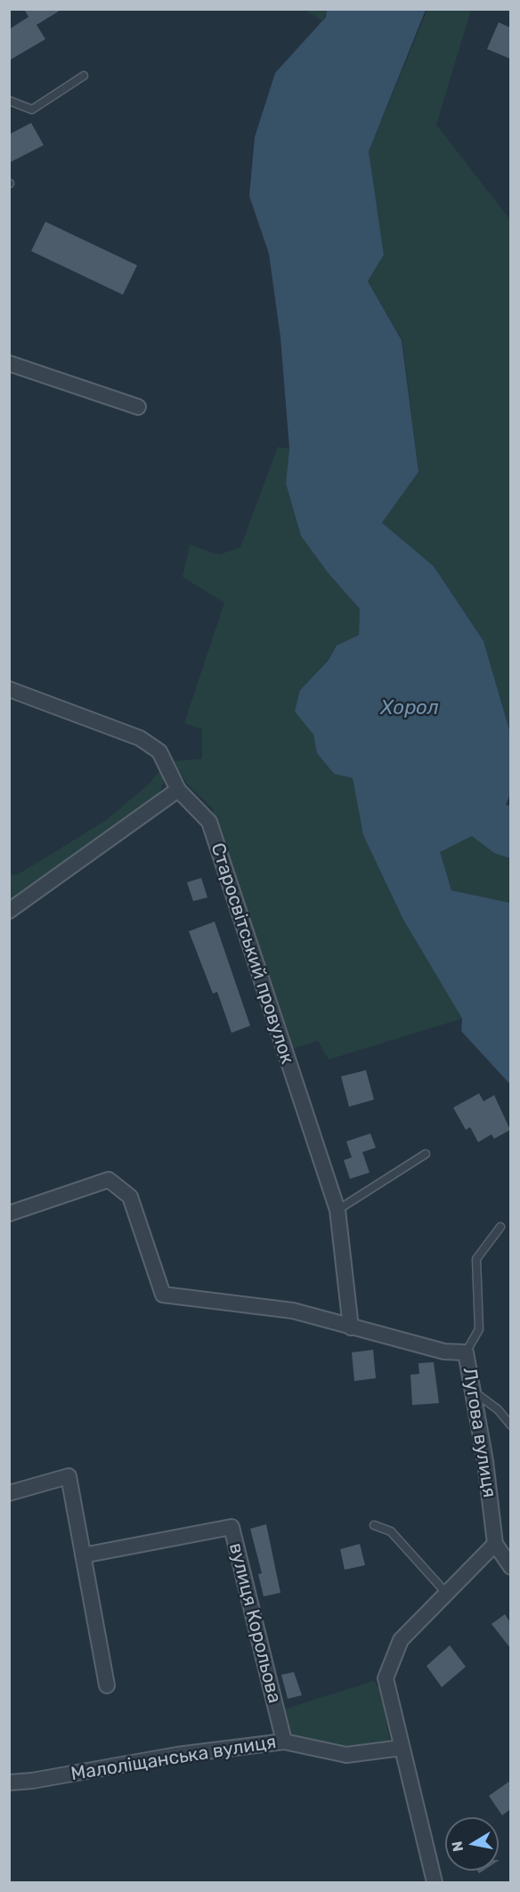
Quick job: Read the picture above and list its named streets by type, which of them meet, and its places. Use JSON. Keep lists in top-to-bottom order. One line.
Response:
{"streets":{"street":["Старосвітський провулок","Лугова вулиця","вулиця Корольова","Малоліщанська вулиця"]},"crossings":[["Старосвітський провулок","Лугова вулиця"],["вулиця Корольова","Малоліщанська вулиця"]],"water":["Хорол"],"north":"left"}
